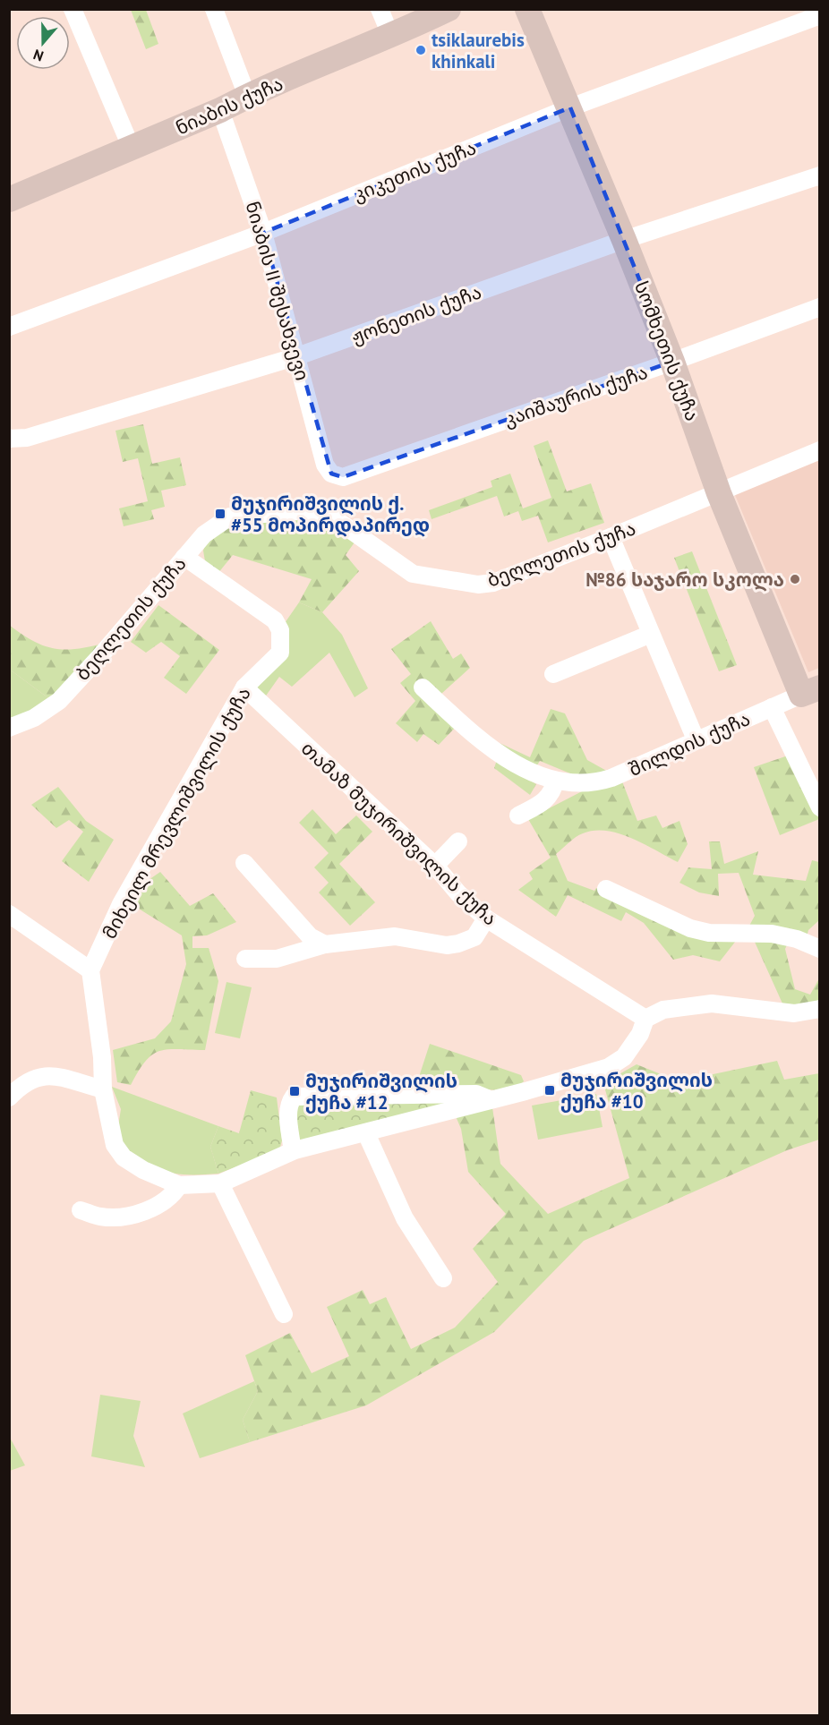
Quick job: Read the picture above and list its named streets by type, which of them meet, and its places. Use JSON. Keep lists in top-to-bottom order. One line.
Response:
{"streets":{"street":["ნიაბის ქუჩა","კიკეთის ქუჩა","ნიაბის II შესახვევი","ჟონეთის ქუჩა","სომხეთის ქუჩა","კაიშაურის ქუჩა","ბეღლეთის ქუჩა","შილდის ქუჩა","მიხეილ მრევლიშვილის ქუჩა","თამაზ მუჯირიშვილის ქუჩა"]},"crossings":[["ნიაბის ქუჩა","ნიაბის II შესახვევი"],["კიკეთის ქუჩა","ნიაბის II შესახვევი"],["კიკეთის ქუჩა","სომხეთის ქუჩა"],["ნიაბის II შესახვევი","ჟონეთის ქუჩა"],["ნიაბის II შესახვევი","კაიშაურის ქუჩა"],["ჟონეთის ქუჩა","სომხეთის ქუჩა"],["სომხეთის ქუჩა","კაიშაურის ქუჩა"],["სომხეთის ქუჩა","ბეღლეთის ქუჩა"],["სომხეთის ქუჩა","შილდის ქუჩა"],["ბეღლეთის ქუჩა","მიხეილ მრევლიშვილის ქუჩა"],["მიხეილ მრევლიშვილის ქუჩა","თამაზ მუჯირიშვილის ქუჩა"]],"places":{"other":["tsiklaurebis khinkali","№86 საჯარო სკოლა"],"transit":["მუჯირიშვილის ქ. #55 მოპირდაპირედ","მუჯირიშვილის ქუჩა #10","მუჯირიშვილის ქუჩა #12"]},"north":"bottom"}
